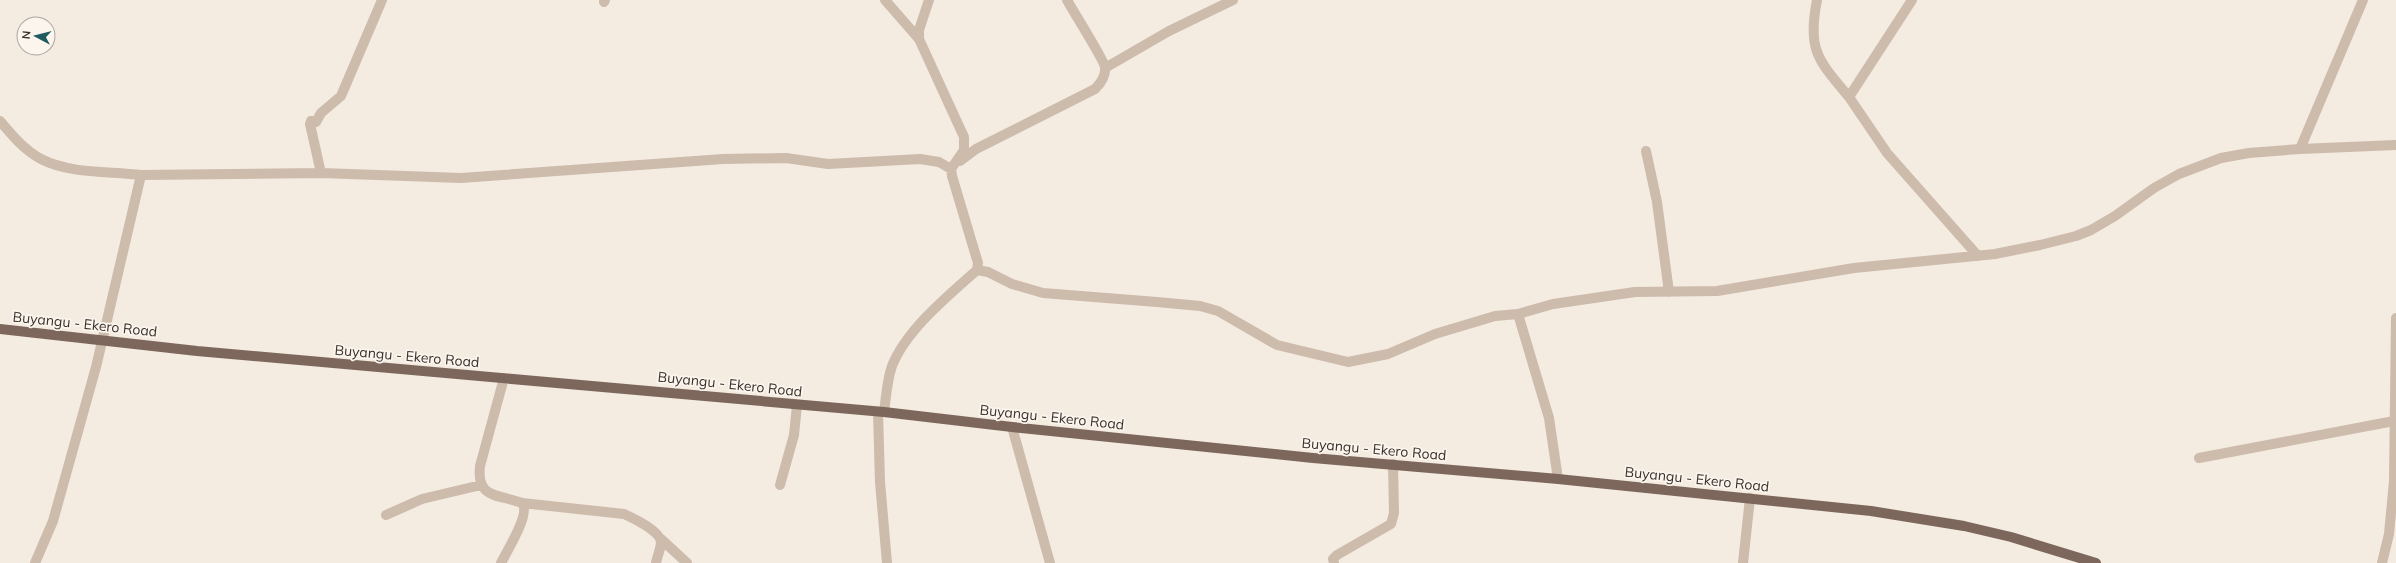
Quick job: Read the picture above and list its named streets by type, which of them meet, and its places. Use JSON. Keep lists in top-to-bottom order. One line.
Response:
{"streets":{"main road":["Buyangu - Ekero Road"]},"north":"left"}
